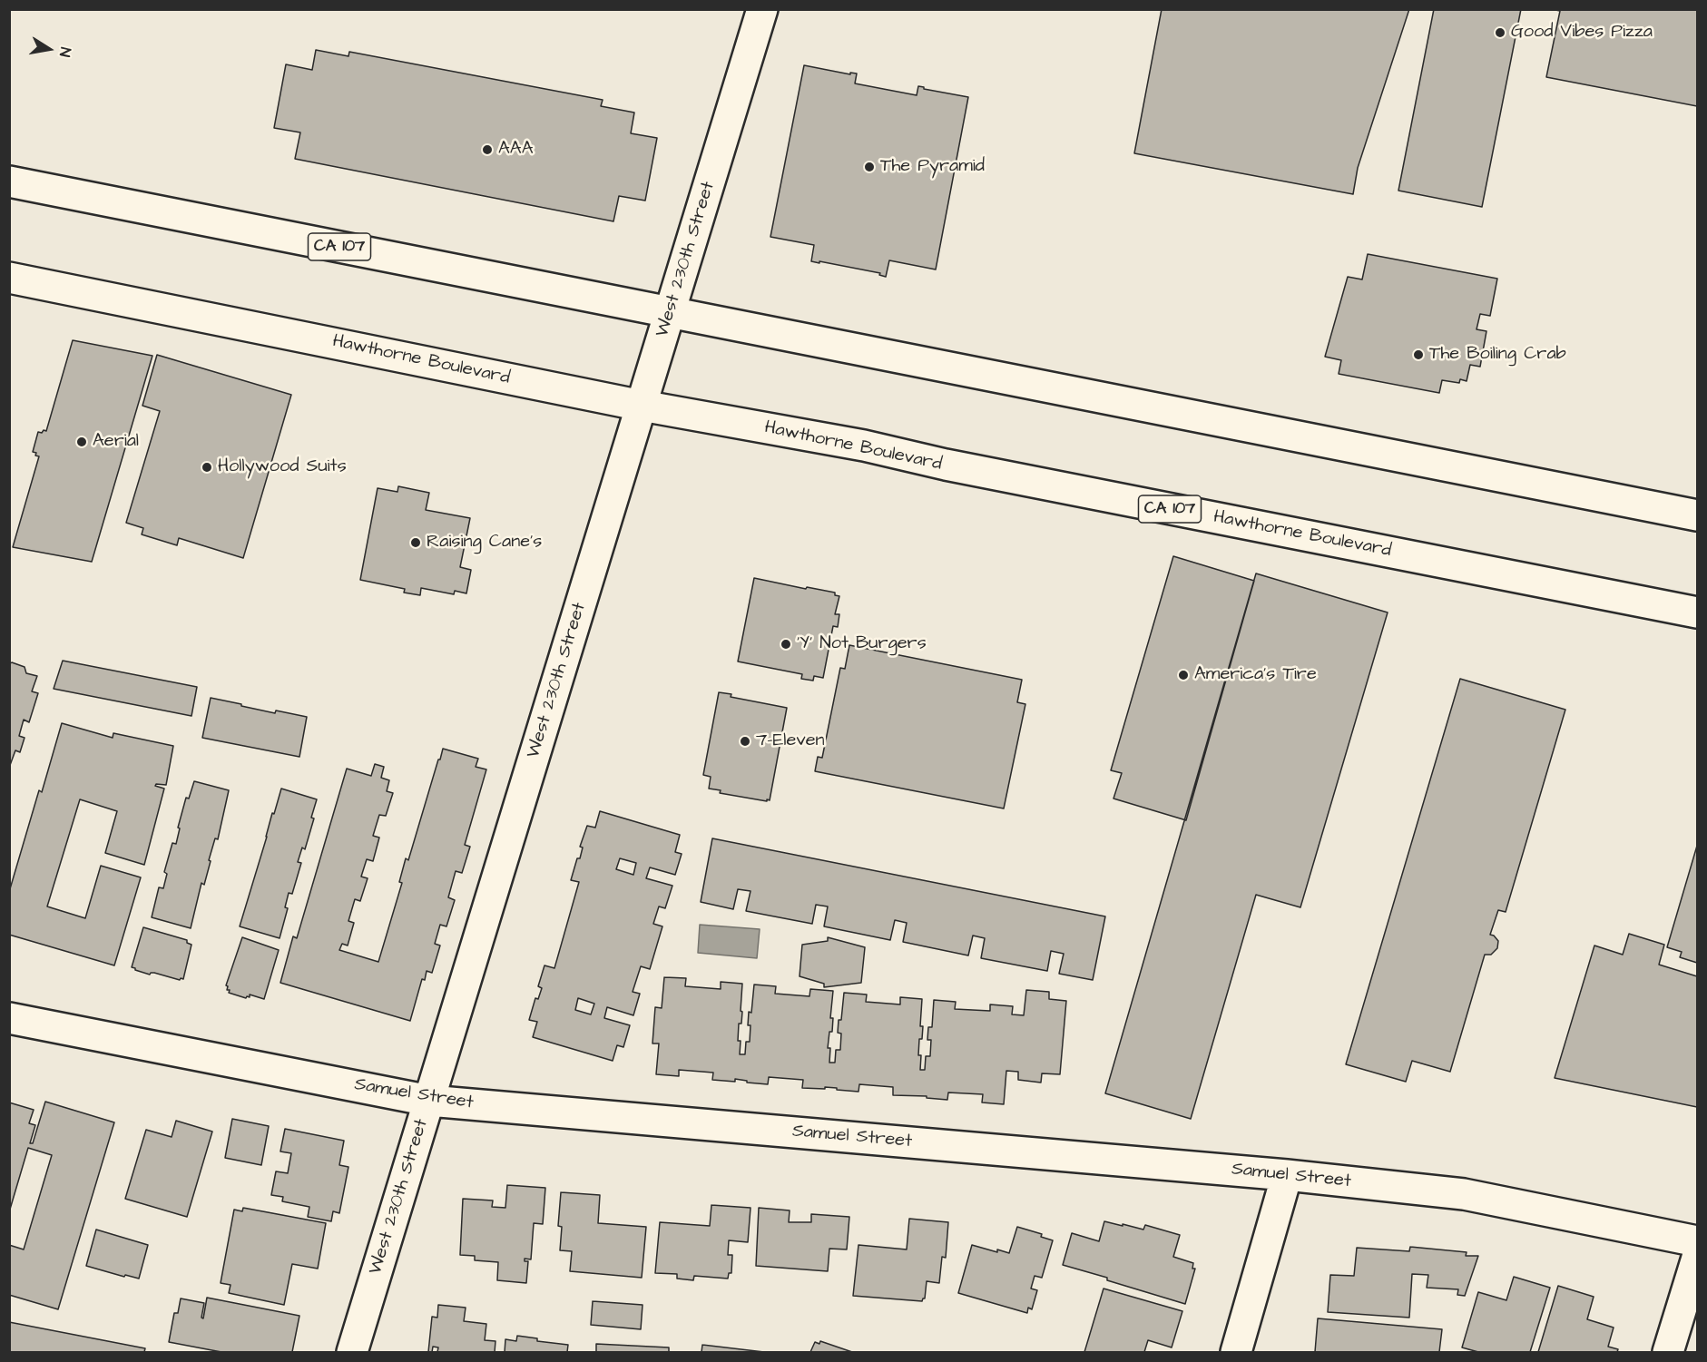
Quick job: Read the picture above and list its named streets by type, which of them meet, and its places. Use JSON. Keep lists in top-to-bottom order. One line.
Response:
{"streets":{"main road":["CA 107","West 230th Street","Hawthorne Boulevard","Samuel Street"]},"crossings":[["CA 107","West 230th Street"],["West 230th Street","Hawthorne Boulevard"],["West 230th Street","Samuel Street"]],"places":["Good Vibes Pizza","AAA","The Pyramid","The Boiling Crab","Aerial","Hollywood Suits","Raising Cane's","'Y' Not Burgers","America's Tire","7-Eleven"],"north":"right"}
